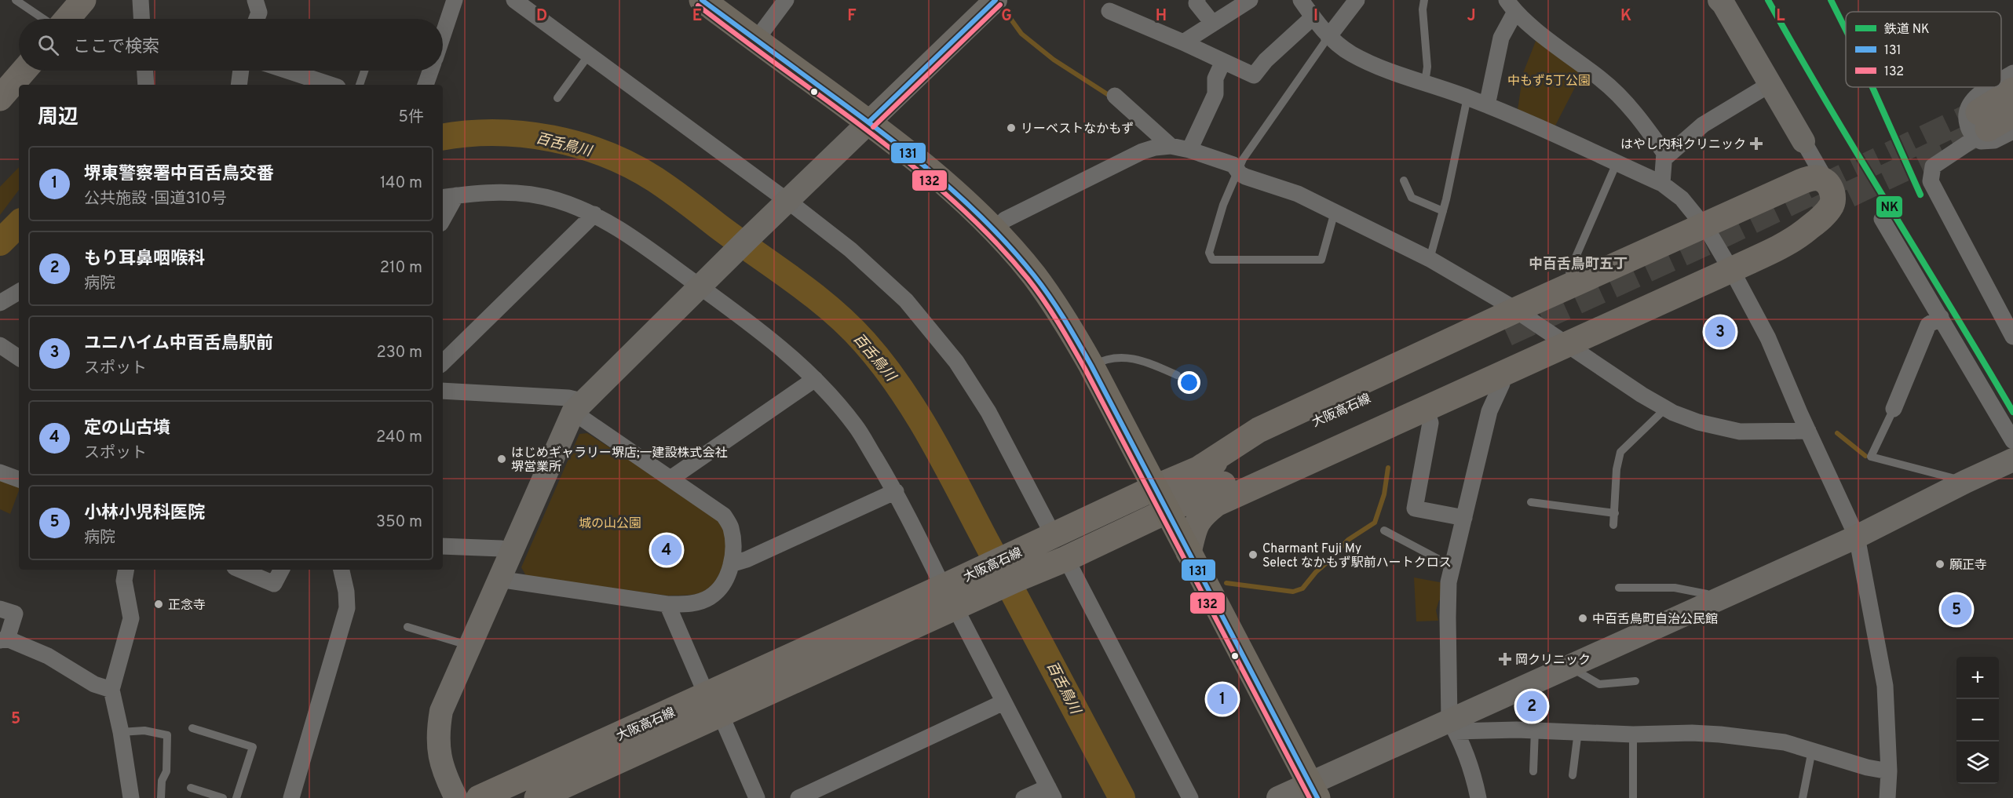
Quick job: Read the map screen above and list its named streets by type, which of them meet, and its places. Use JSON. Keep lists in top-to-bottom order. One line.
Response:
{"streets":{"main road":["大阪高石線"]},"districts":["中百舌鳥町五丁"],"water":["百舌鳥川"],"parks":["中もず5丁公園","城の山公園"],"places":{"other":["リーベストなかもず","はじめギャラリー堺店;一建設株式会社 堺営業所","Charmant Fuji My Select なかもず駅前ハートクロス","願正寺","正念寺","中百舌鳥町自治公民館"],"health":["はやし内科クリニック","岡クリニック"]},"lines":["rail line NK","transit line 131","transit line 132"],"legend":["鉄道 NK","131","132"],"page":{"search":"ここで検索","heading":["周辺","5件"],"list":[{"mark":"1","name":"堺東警察署中百舌鳥交番","note":"公共施設 · 国道310号","value":"140 m"},{"mark":"2","name":"もり耳鼻咽喉科","note":"病院","value":"210 m"},{"mark":"3","name":"ユニハイム中百舌鳥駅前","note":"スポット","value":"230 m"},{"mark":"4","name":"定の山古墳","note":"スポット","value":"240 m"},{"mark":"5","name":"小林小児科医院","note":"病院","value":"350 m"}],"pins":["3","4","5","1","2"],"map_buttons":["+","−"]},"grid":{"columns":["D","E","F","G","H","I","J","K","L"],"rows":["5"]}}
